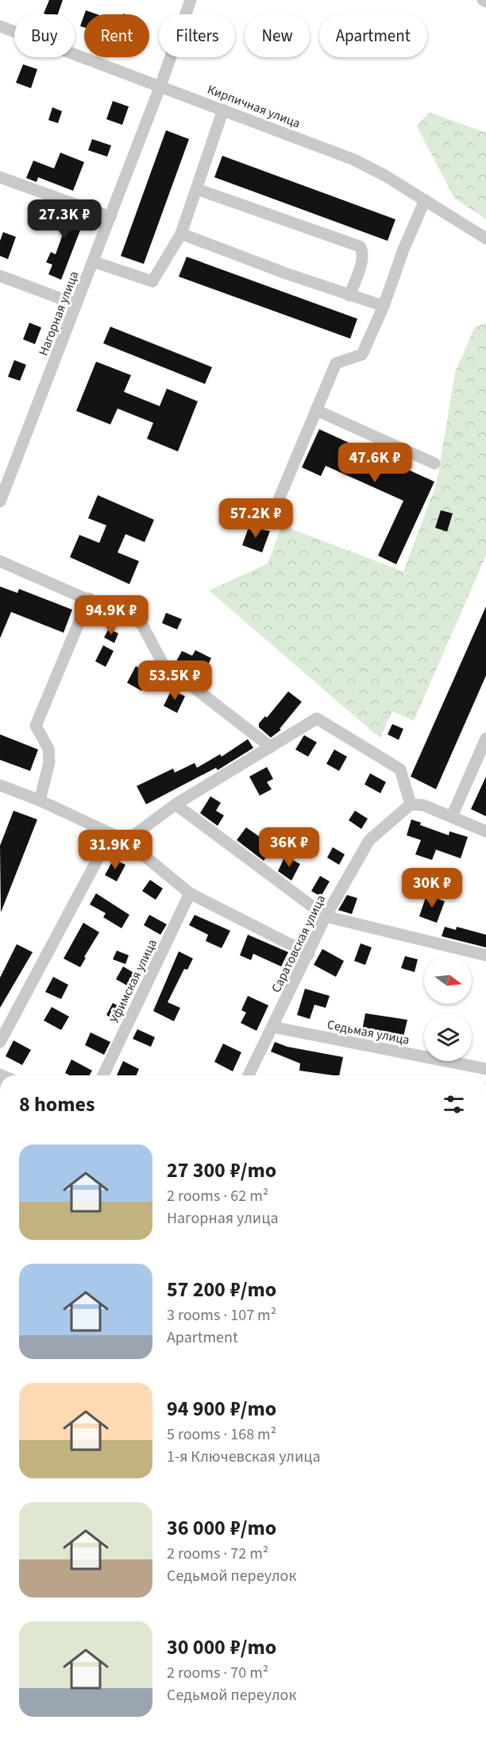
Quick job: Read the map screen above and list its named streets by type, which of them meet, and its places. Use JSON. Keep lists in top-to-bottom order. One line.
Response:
{"streets":{"street":["Кирпичная улица","Нагорная улица","Саратовская улица","Уфимская улица","Седьмая улица"]},"crossings":[["Кирпичная улица","Нагорная улица"],["Саратовская улица","Седьмая улица"]],"north":"right","page":{"chip":["Buy","Rent","Filters","New","Apartment"],"price":["27.3K ₽","47.6K ₽","57.2K ₽","94.9K ₽","53.5K ₽","36K ₽","31.9K ₽","30K ₽"],"heading":"8 homes","list":[{"name":"27 300 ₽/mo","note":"2 rooms · 62 m² · Нагорная улица"},{"name":"57 200 ₽/mo","note":"3 rooms · 107 m² · Apartment"},{"name":"94 900 ₽/mo","note":"5 rooms · 168 m² · 1-я Ключевская улица"},{"name":"36 000 ₽/mo","note":"2 rooms · 72 m² · Седьмой переулок"},{"name":"30 000 ₽/mo","note":"2 rooms · 70 m² · Седьмой переулок"}]}}
